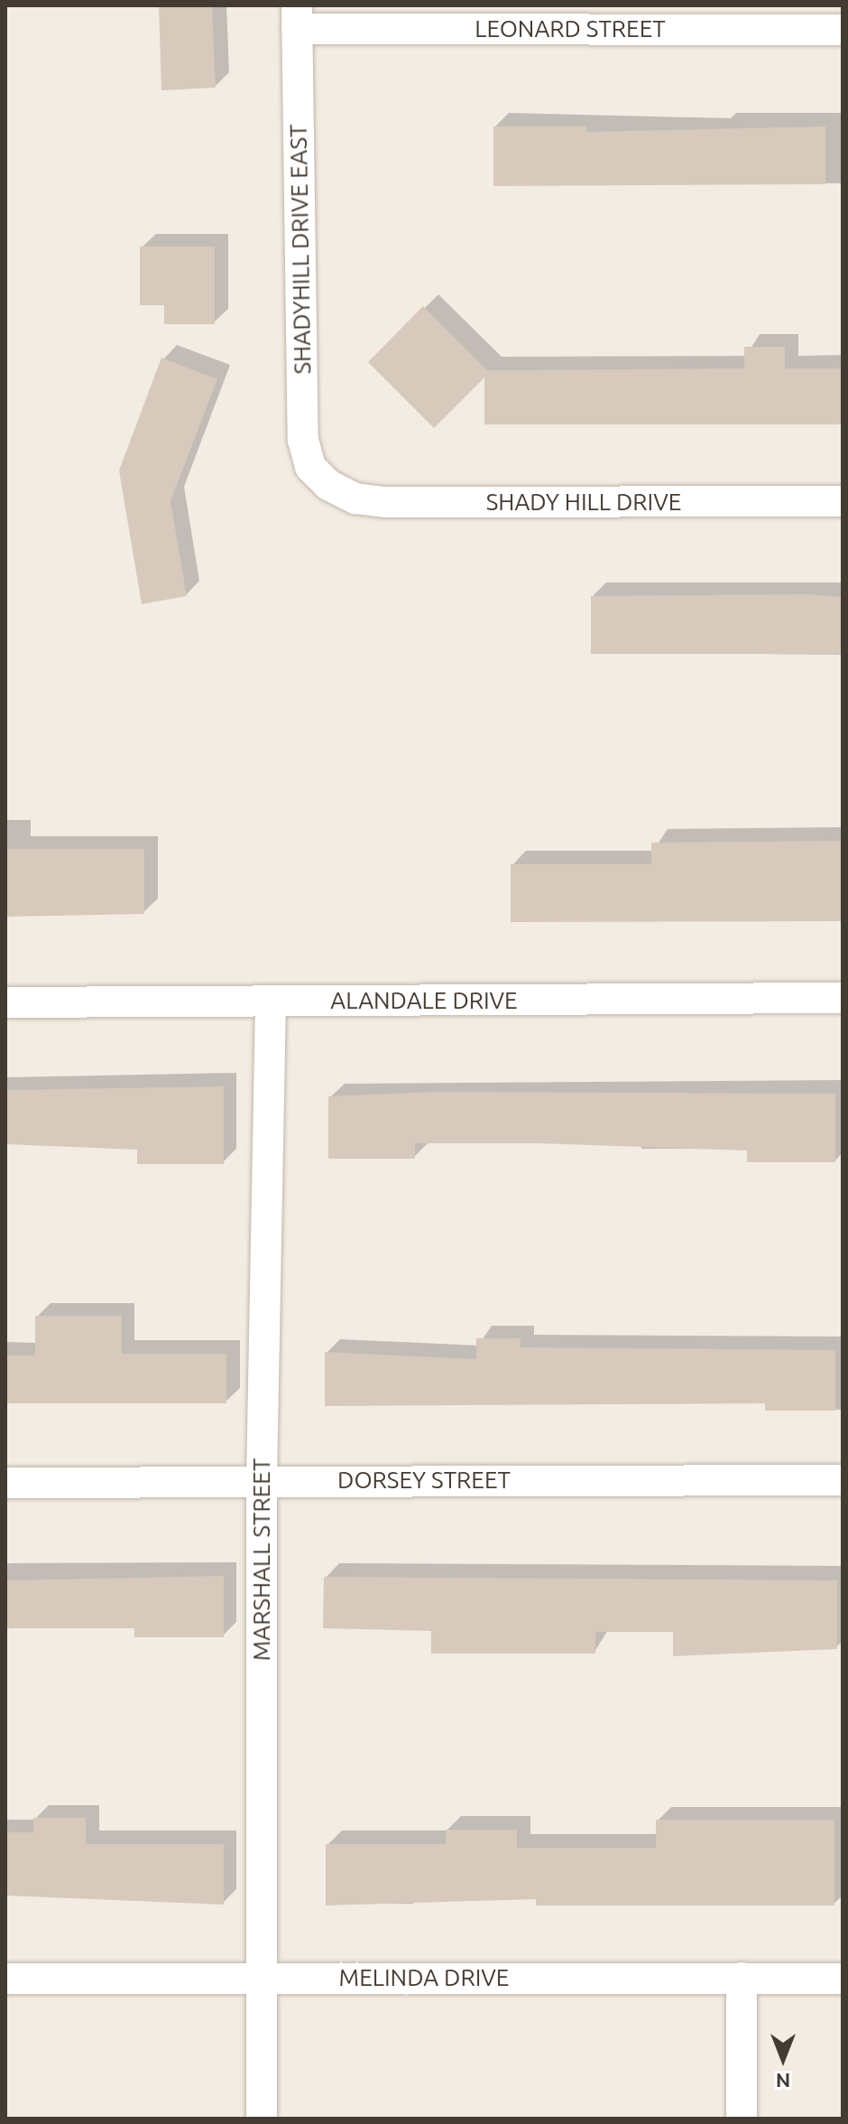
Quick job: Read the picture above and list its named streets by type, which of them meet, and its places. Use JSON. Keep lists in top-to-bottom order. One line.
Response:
{"streets":{"street":["LEONARD STREET","SHADYHILL DRIVE EAST","SHADY HILL DRIVE","ALANDALE DRIVE","DORSEY STREET","MARSHALL STREET","MELINDA DRIVE"]},"crossings":[["LEONARD STREET","SHADYHILL DRIVE EAST"],["SHADYHILL DRIVE EAST","SHADY HILL DRIVE"],["ALANDALE DRIVE","MARSHALL STREET"],["DORSEY STREET","MARSHALL STREET"],["MARSHALL STREET","MELINDA DRIVE"]],"north":"bottom"}
